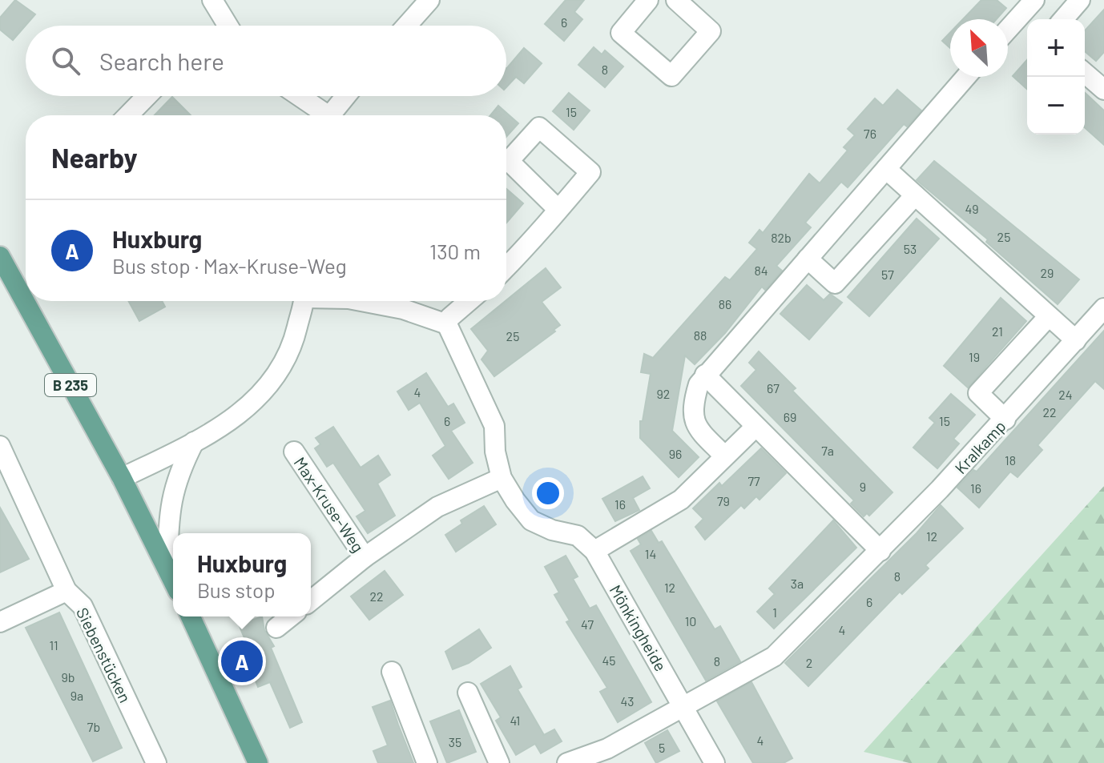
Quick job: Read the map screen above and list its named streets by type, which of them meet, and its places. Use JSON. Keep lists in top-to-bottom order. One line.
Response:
{"streets":{"main road":["B 235"],"street":["Kralkamp","Max-Kruse-Weg","Mönkingheide","Siebenstücken"]},"crossings":[["Kralkamp","Mönkingheide"]],"house_numbers":["6","8","15","76","49","25","82b","53","84","29","57","86","21","88","25","19","67","4","92","24","22","69","6","15","7a","96","18","77","9","16","79","16","12","14","8","3a","12","22","6","1","10","47","4","11","45","8","2","9b","9a","43","41","7b","4","35","5"],"north":"top left","page":{"map_buttons":["+","−"],"search":"Search here","heading":"Nearby","list":[{"mark":"A","name":"Huxburg","note":"Bus stop · Max-Kruse-Weg","value":"130 m"}],"popup":["Huxburg","Bus stop"],"pins":"A"}}
